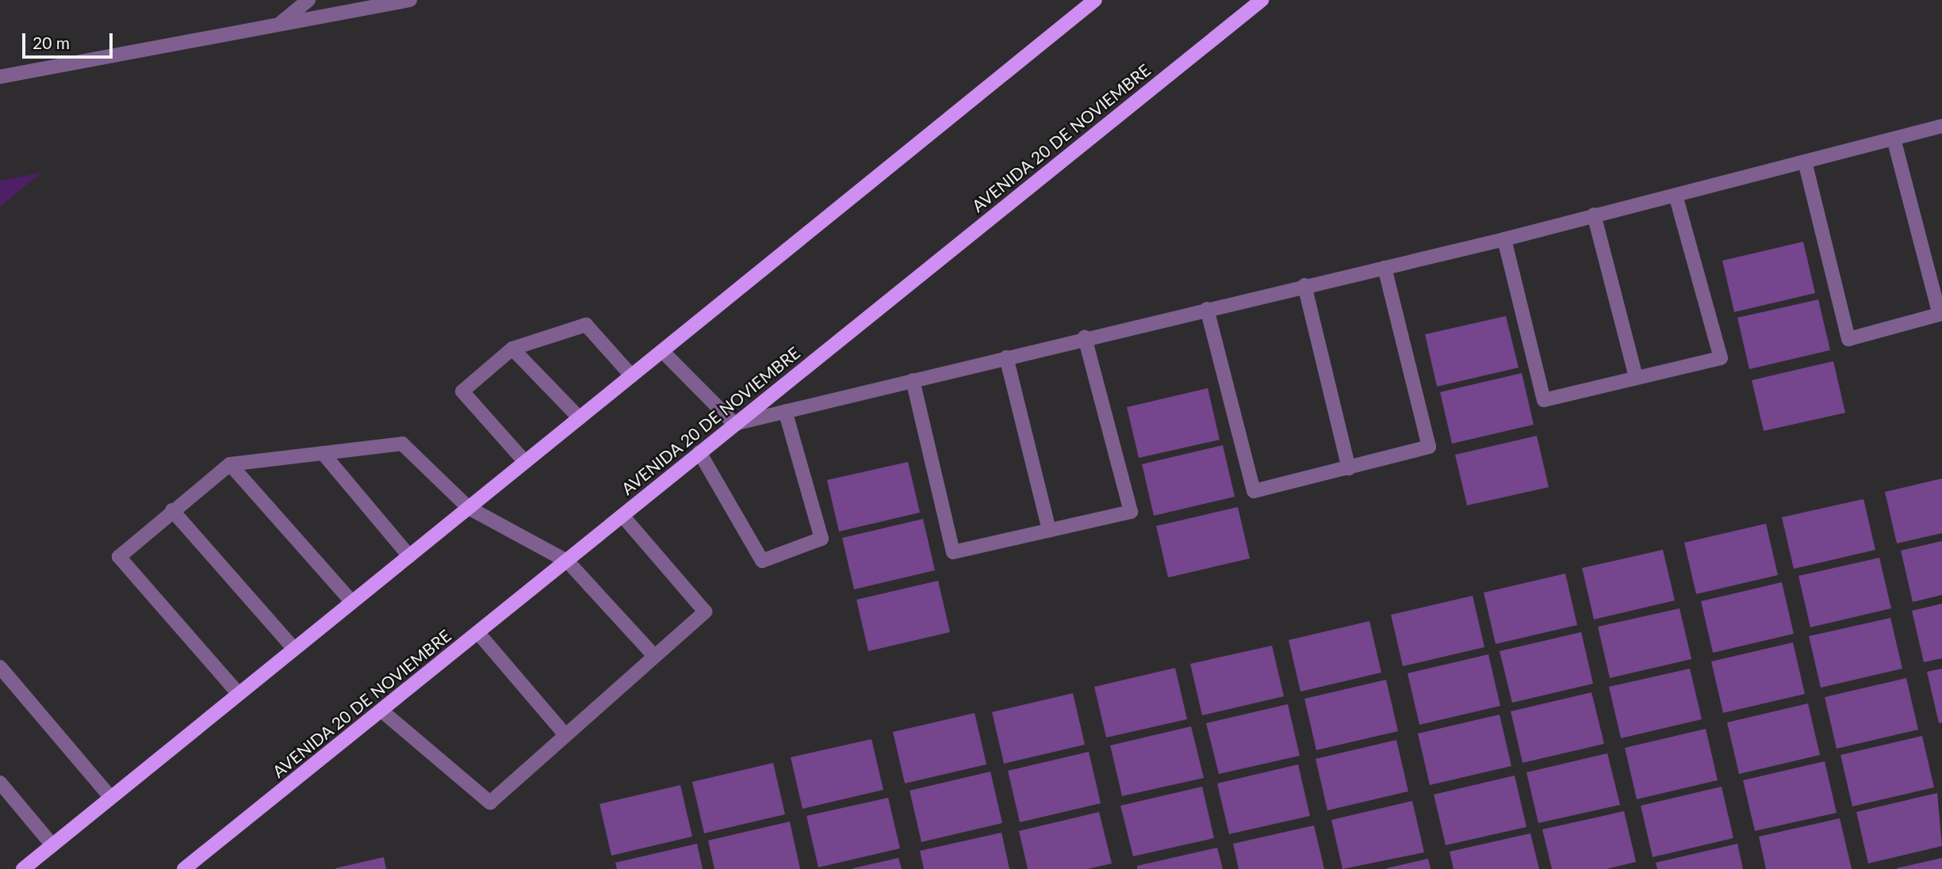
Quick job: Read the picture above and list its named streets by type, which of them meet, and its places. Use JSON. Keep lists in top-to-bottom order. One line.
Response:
{"streets":{"main road":["AVENIDA 20 DE NOVIEMBRE"]},"scale_bar":"20 m"}
